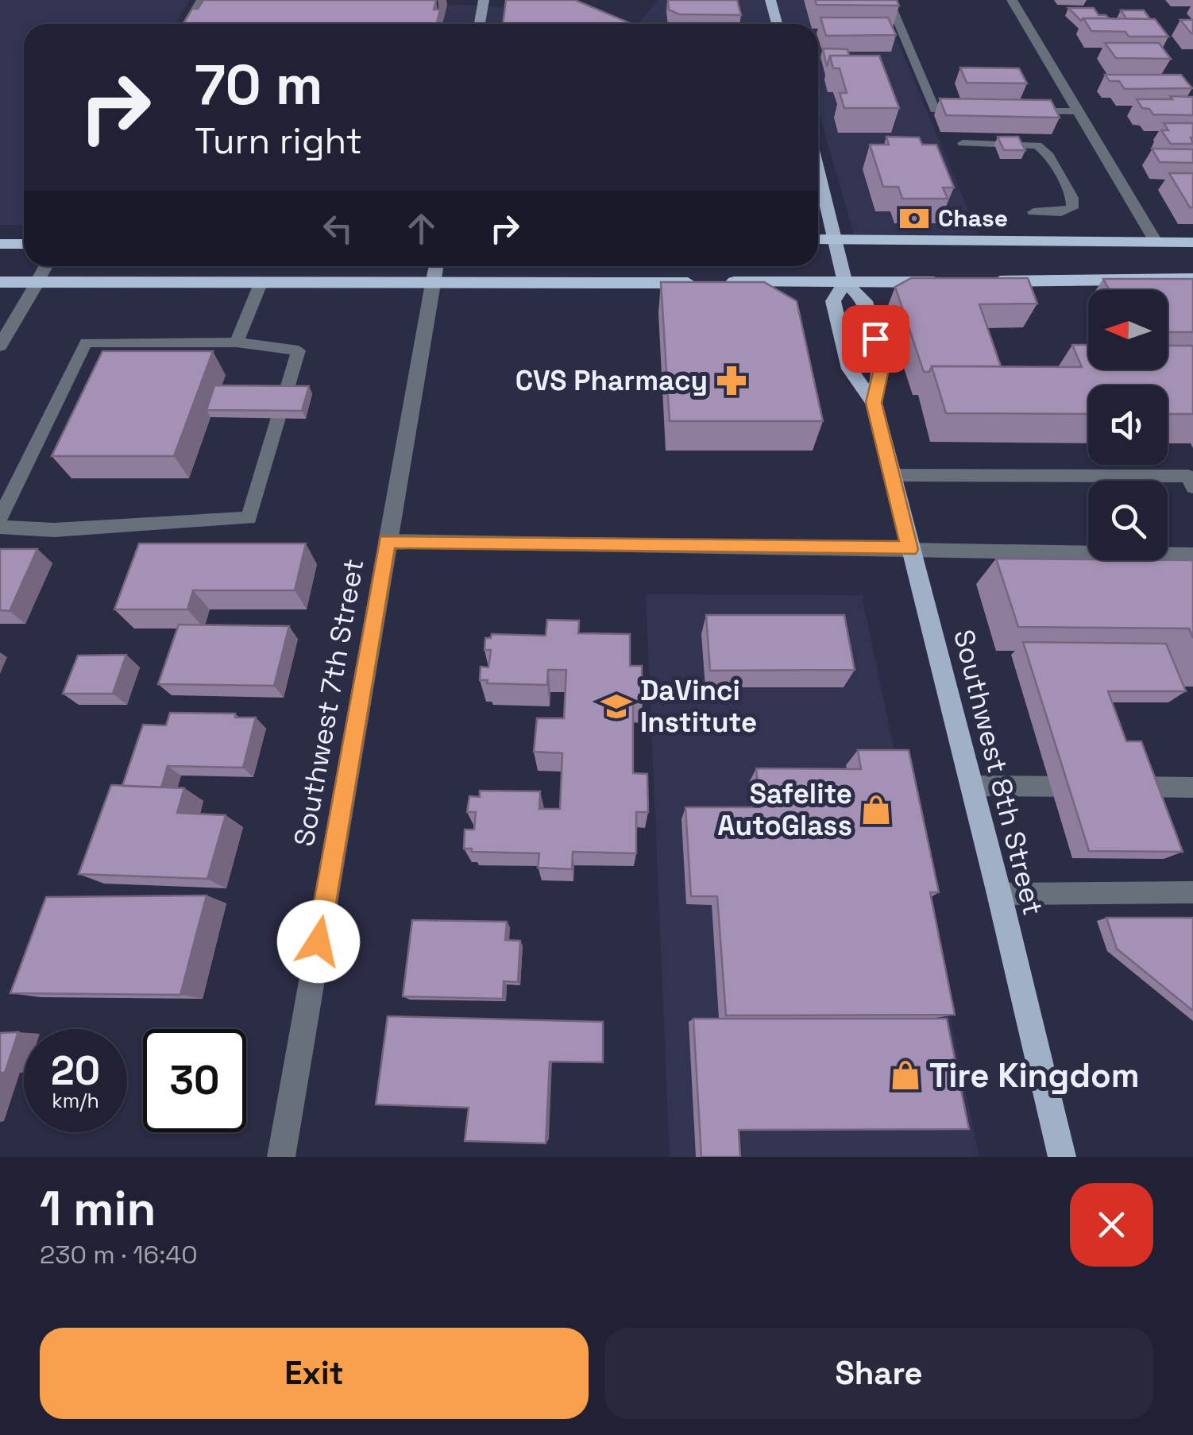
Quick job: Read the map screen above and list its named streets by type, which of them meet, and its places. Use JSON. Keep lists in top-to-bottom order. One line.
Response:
{"streets":{"main road":["Southwest 7th Street","Southwest 8th Street"]},"places":{"bank":["Chase"],"pharmacy":["CVS Pharmacy"],"school or university":["DaVinci Institute"],"shop":["Safelite AutoGlass","Tire Kingdom"]},"north":"left","page":{"turn":["70 m","Turn right"],"speed":"20 km/h","limit":"30","heading":["1 min","230 m · 16:40"],"buttons":["Exit","Share"]}}
